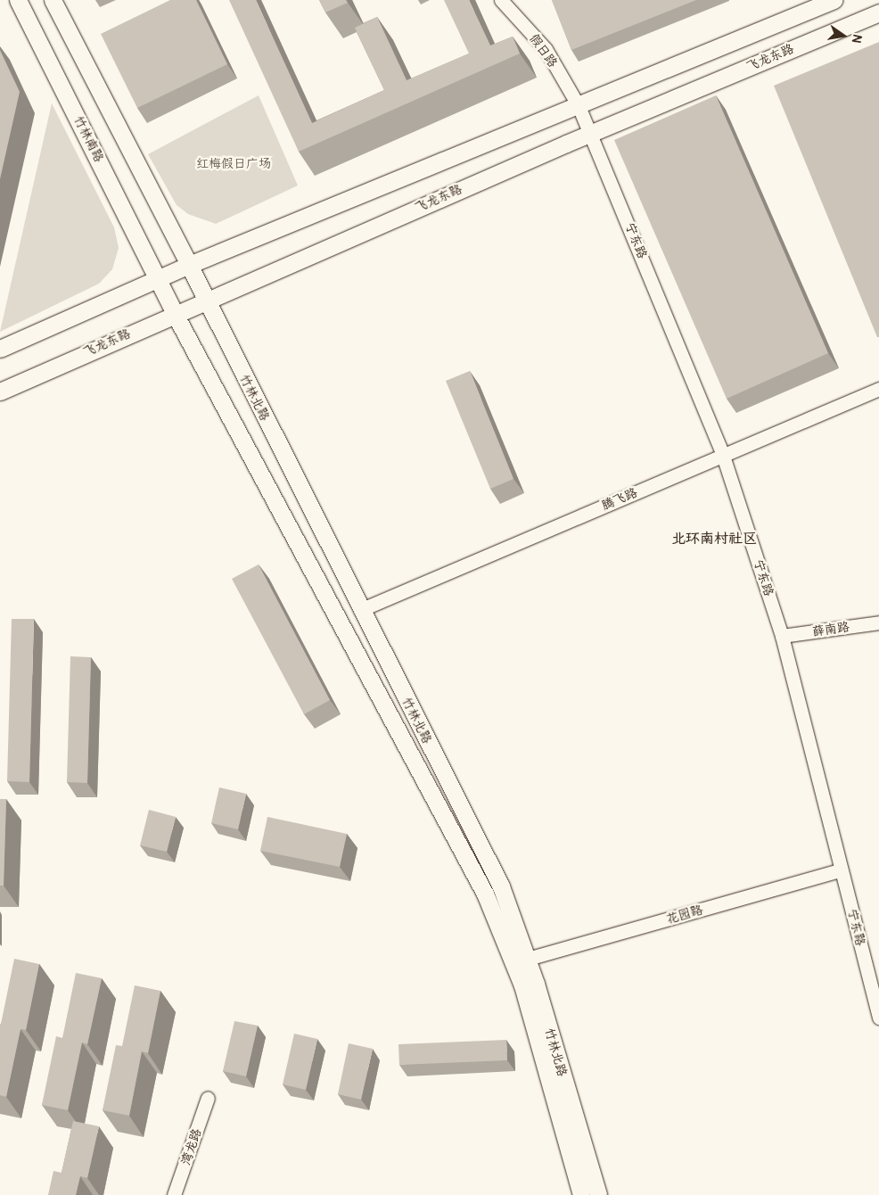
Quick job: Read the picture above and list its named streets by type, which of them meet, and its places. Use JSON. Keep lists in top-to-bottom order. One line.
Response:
{"streets":{"main road":["飞龙东路","竹林南路","竹林北路"],"street":["假日路","宁东路","腾飞路","薛南路","花园路","湾龙路"]},"crossings":[["假日路","宁东路"],["飞龙东路","宁东路"],["飞龙东路","竹林北路"],["竹林南路","竹林北路"],["宁东路","腾飞路"],["宁东路","薛南路"],["宁东路","花园路"],["竹林北路","腾飞路"],["竹林北路","花园路"]],"districts":["北环南村社区"],"parks":["红梅假日广场"],"north":"right"}
